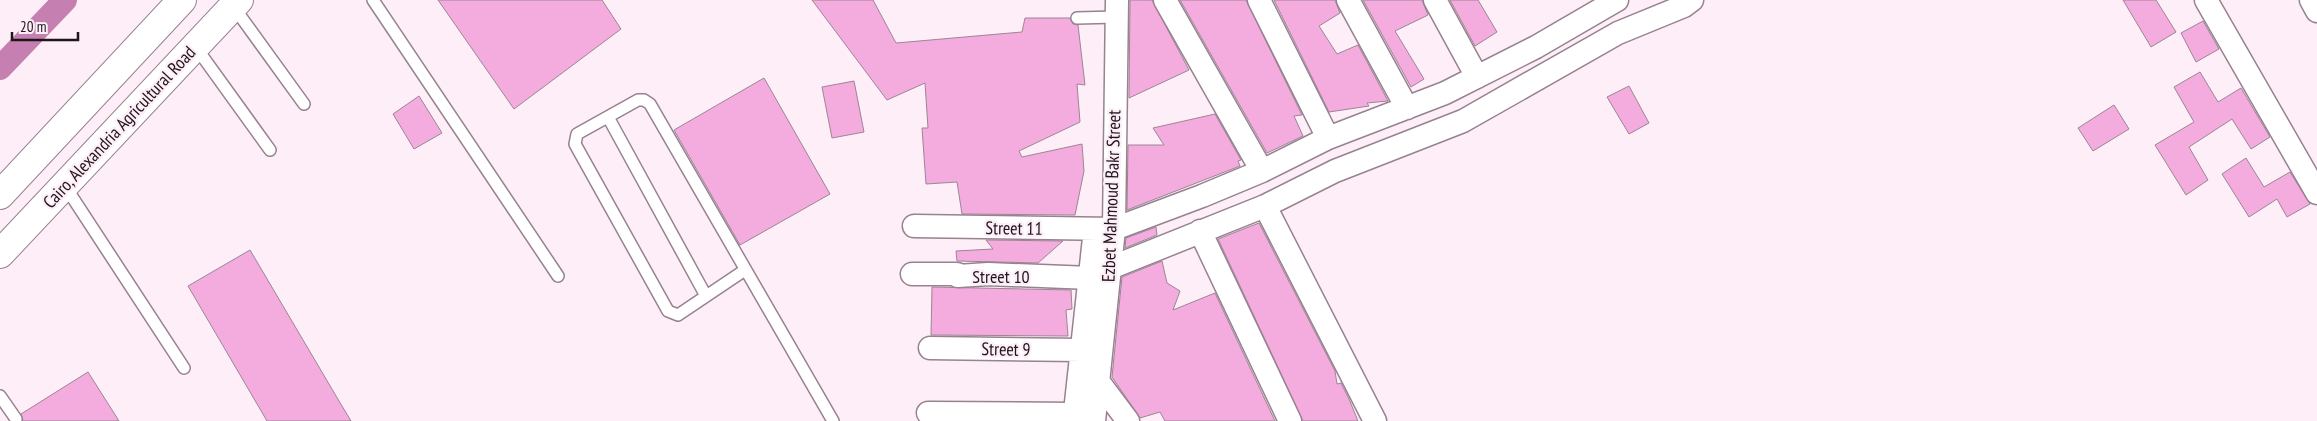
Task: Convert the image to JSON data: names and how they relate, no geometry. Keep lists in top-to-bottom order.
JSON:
{
  "streets": {
    "highway": ["Cairo, Alexandria Agricultural Road"],
    "street": [
      "Ezbet Mahmoud Bakr Street",
      "Street 11",
      "Street 10",
      "Street 9"
    ]
  },
  "crossings": [
    ["Ezbet Mahmoud Bakr Street", "Street 11"],
    ["Ezbet Mahmoud Bakr Street", "Street 10"],
    ["Ezbet Mahmoud Bakr Street", "Street 9"]
  ],
  "scale_bar": "20 m"
}
